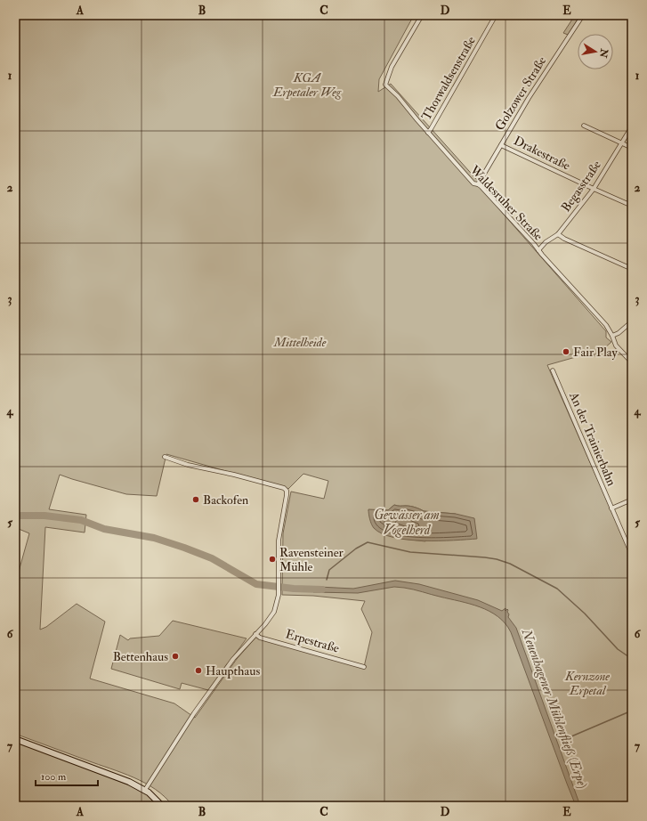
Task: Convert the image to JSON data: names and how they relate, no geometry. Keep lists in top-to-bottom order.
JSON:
{
  "streets": {
    "street": [
      "Thorwaldsenstraße",
      "Golzower Straße",
      "Drakestraße",
      "Begasstraße",
      "Waldesruher Straße",
      "An der Trainierbahn",
      "Erpestraße"
    ]
  },
  "crossings": [
    ["Thorwaldsenstraße", "Waldesruher Straße"],
    ["Golzower Straße", "Drakestraße"],
    ["Golzower Straße", "Waldesruher Straße"],
    ["Drakestraße", "Begasstraße"],
    ["Begasstraße", "Waldesruher Straße"]
  ],
  "water": ["Gewässer am Vogelherd", "Neuenhagener Mühlenfließ (Erpe)"],
  "parks": ["KGA Erpetaler Weg", "Mittelheide", "Kernzone Erpetal"],
  "places": [
    "Fair Play",
    "Backofen",
    "Ravensteiner Mühle",
    "Bettenhaus",
    "Haupthaus"
  ],
  "scale_bar": "100 m",
  "north": "right",
  "grid": {
    "columns": [
      "A",
      "B",
      "C",
      "D",
      "E"
    ],
    "rows": [
      "1",
      "2",
      "3",
      "4",
      "5",
      "6",
      "7"
    ]
  }
}
